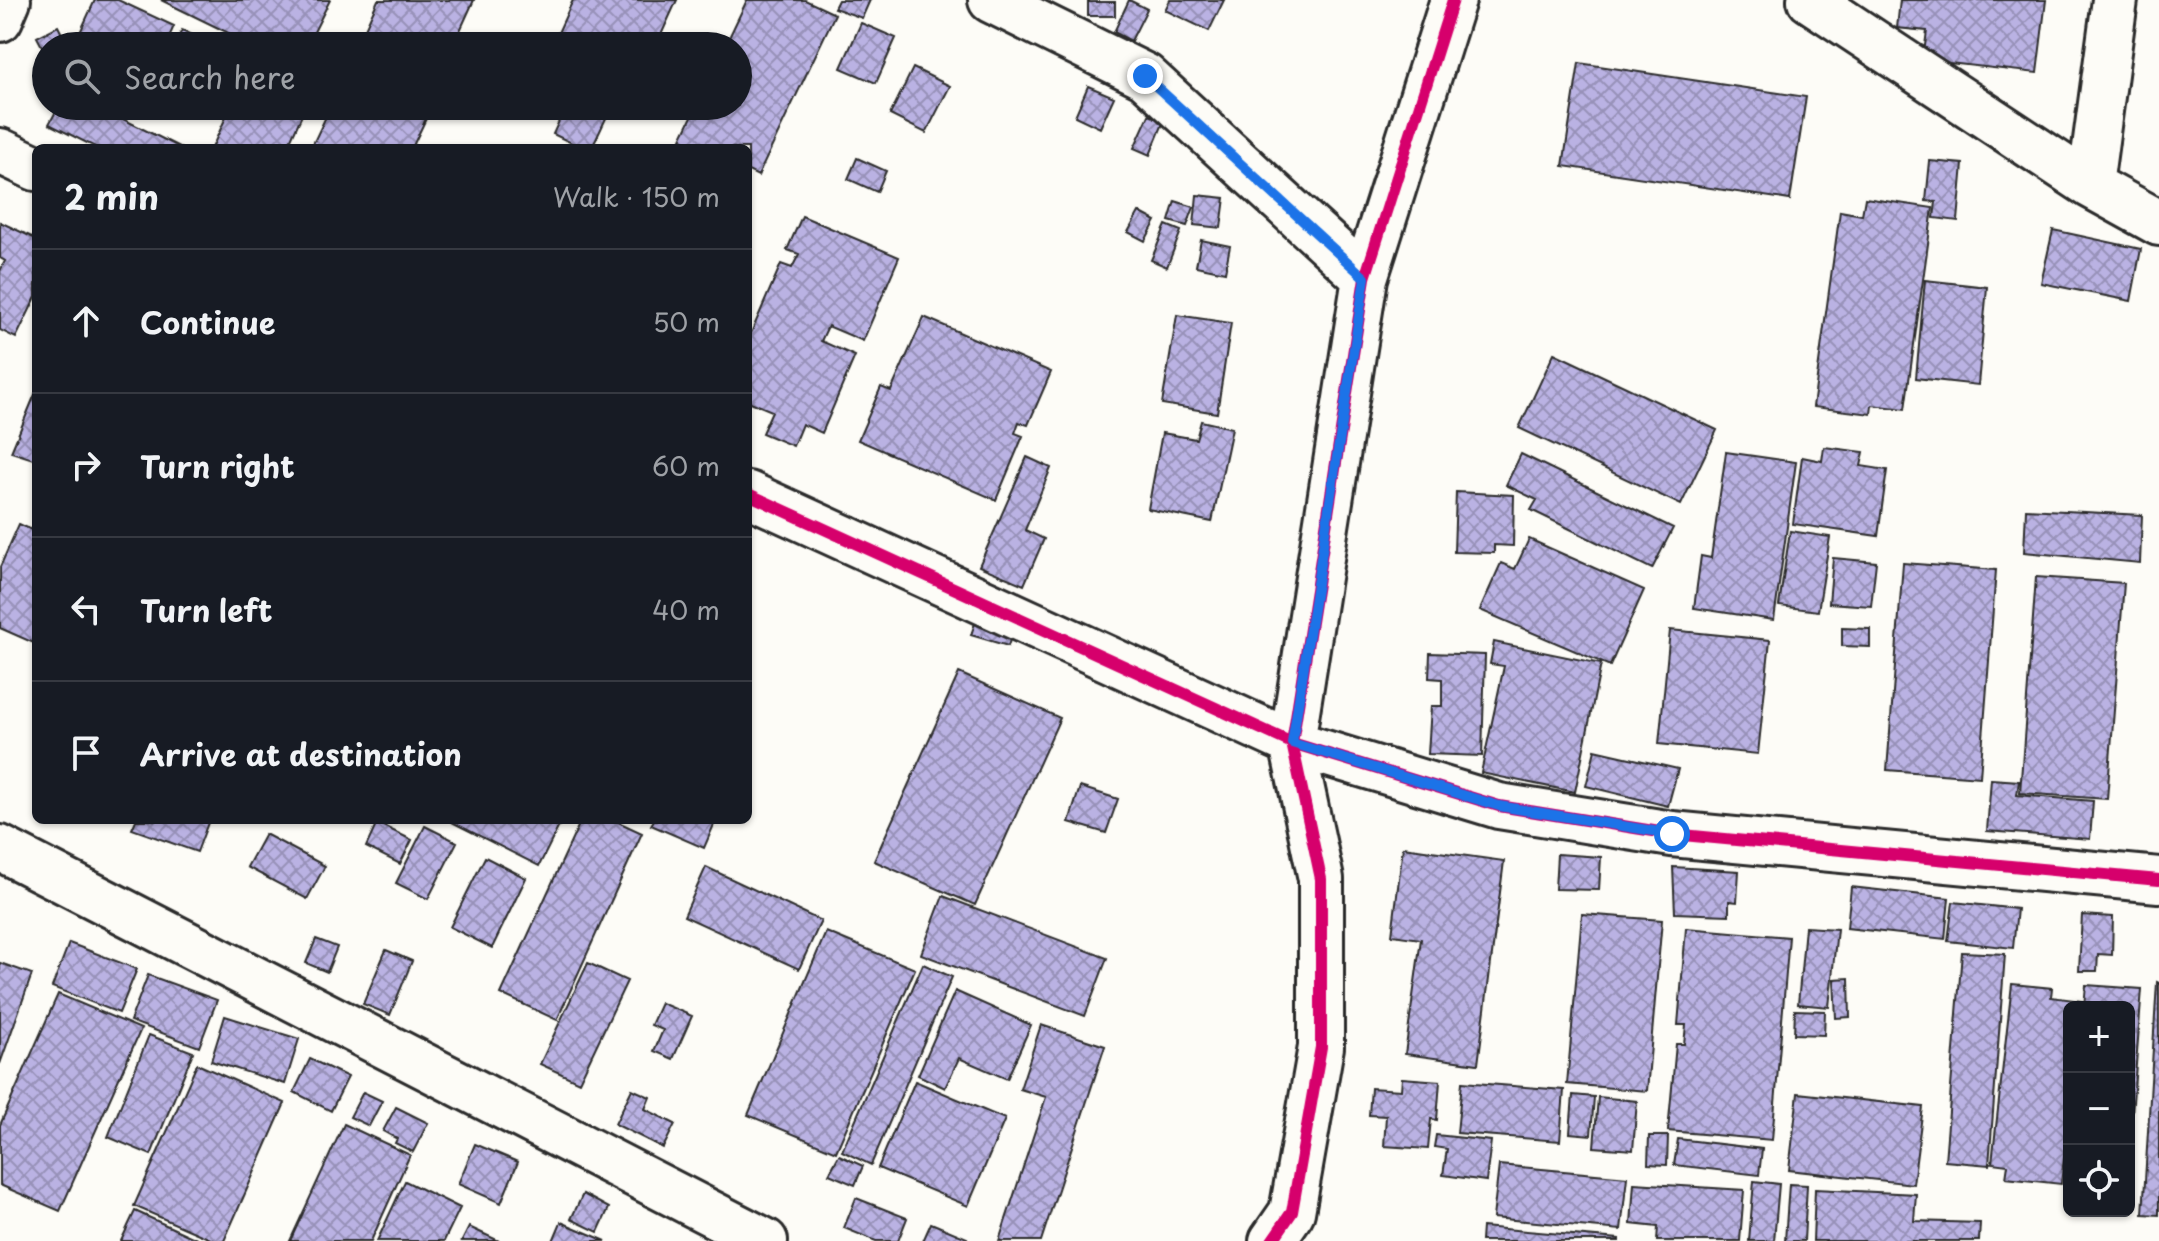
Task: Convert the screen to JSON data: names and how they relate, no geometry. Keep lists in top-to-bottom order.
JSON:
{
  "page": {
    "search": "Search here",
    "heading": ["2 min", "Walk · 150 m"],
    "list": [
      ["Continue", "50 m"],
      ["Turn right", "60 m"],
      ["Turn left", "40 m"],
      "Arrive at destination"
    ],
    "map_buttons": ["+", "−"]
  }
}
